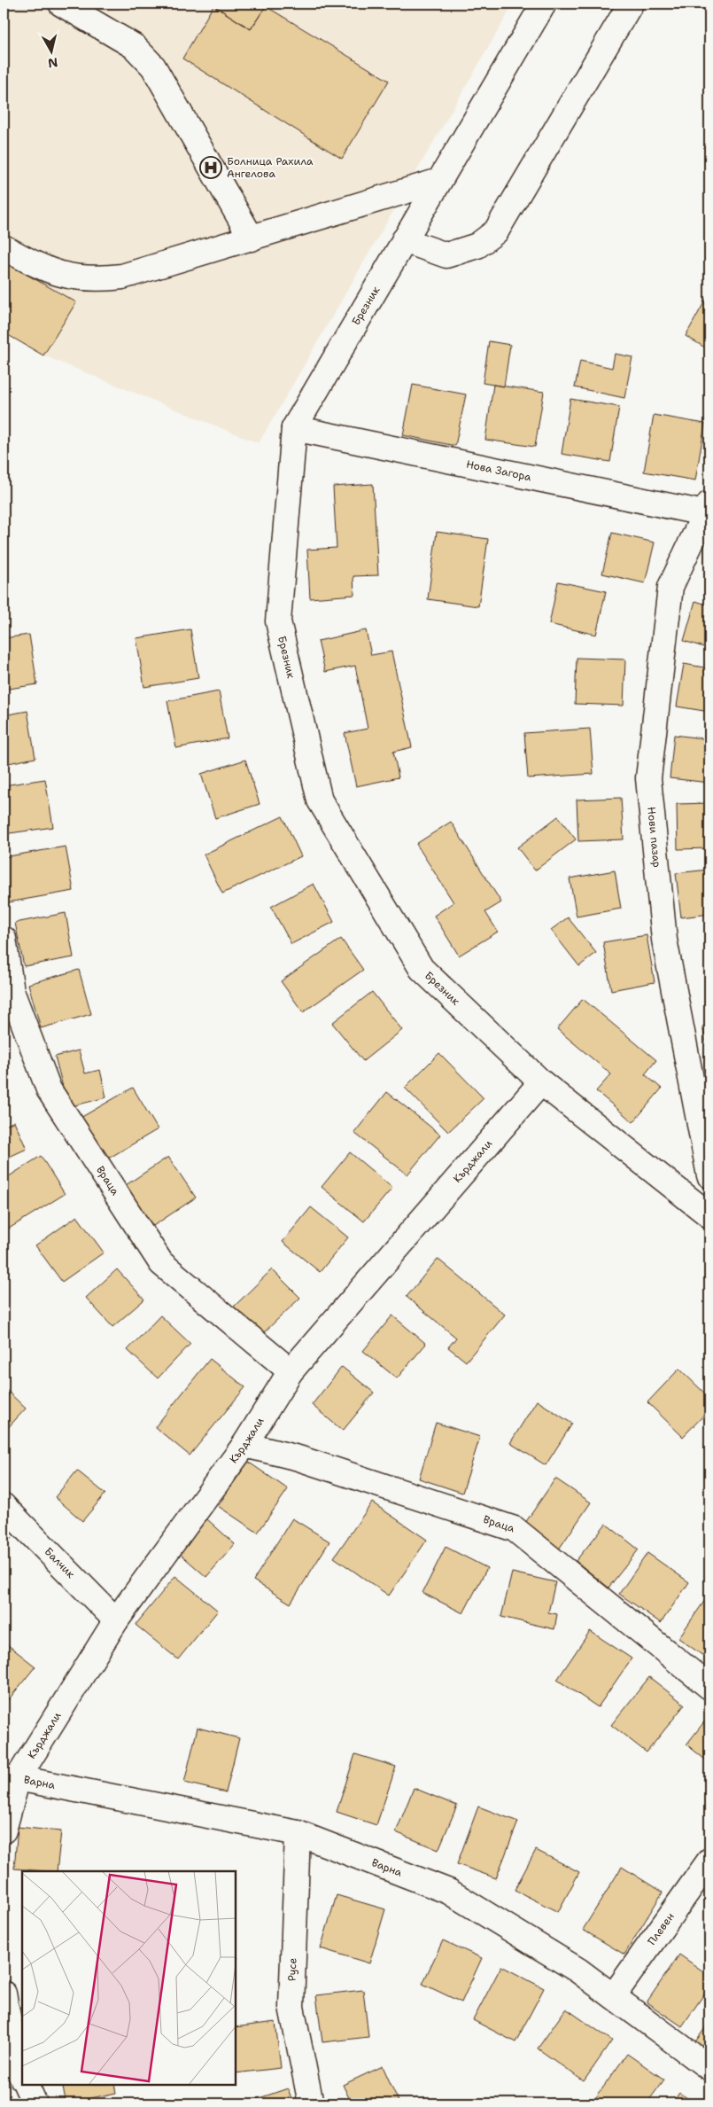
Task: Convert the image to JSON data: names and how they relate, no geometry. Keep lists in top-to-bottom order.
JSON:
{
  "streets": {
    "street": [
      "Брезник",
      "Нова Загора",
      "Нови пазар",
      "Кърджали",
      "Враца",
      "Балчик",
      "Варна",
      "Плевен",
      "Русе"
    ]
  },
  "crossings": [
    ["Брезник", "Нова Загора"],
    ["Брезник", "Кърджали"],
    ["Нова Загора", "Нови пазар"],
    ["Кърджали", "Враца"],
    ["Кърджали", "Балчик"],
    ["Кърджали", "Варна"],
    ["Варна", "Плевен"],
    ["Варна", "Русе"]
  ],
  "places": {
    "hospital": ["Болница Рахила Ангелова"]
  },
  "north": "bottom"
}
